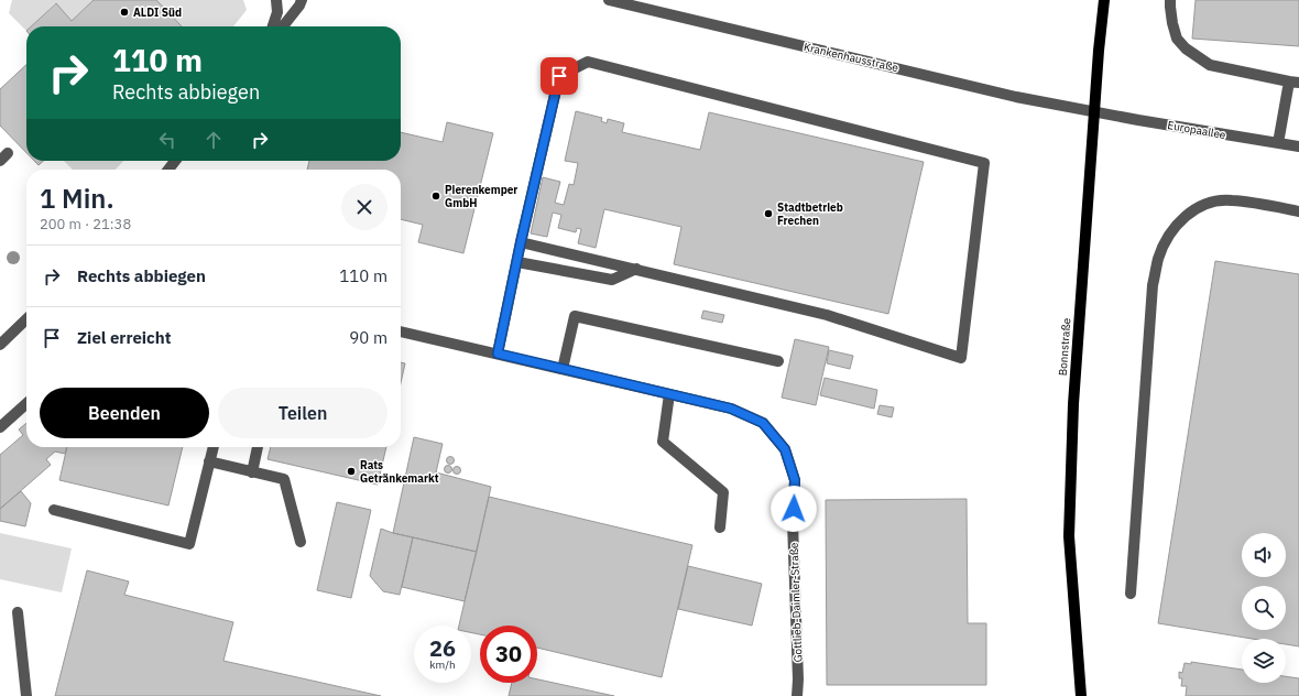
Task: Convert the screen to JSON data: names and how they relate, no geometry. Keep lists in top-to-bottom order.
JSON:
{
  "streets": {
    "main road": ["Bonnstraße"],
    "street": ["Krankenhausstraße", "Europaallee", "Gottlieb-Daimler-Straße"]
  },
  "crossings": [
    ["Krankenhausstraße", "Europaallee"],
    ["Krankenhausstraße", "Bonnstraße"],
    ["Europaallee", "Bonnstraße"]
  ],
  "places": [
    "ALDI Süd",
    "Pierenkemper GmbH",
    "Stadtbetrieb Frechen",
    "Rats Getränkemarkt"
  ],
  "page": {
    "turn": ["110 m", "Rechts abbiegen"],
    "heading": ["1 Min.", "200 m · 21:38"],
    "list": [
      {
        "name": "Rechts abbiegen",
        "value": "110 m"
      },
      {
        "name": "Ziel erreicht",
        "value": "90 m"
      }
    ],
    "buttons": ["Beenden", "Teilen"],
    "speed": "26 km/h",
    "limit": "30"
  }
}
